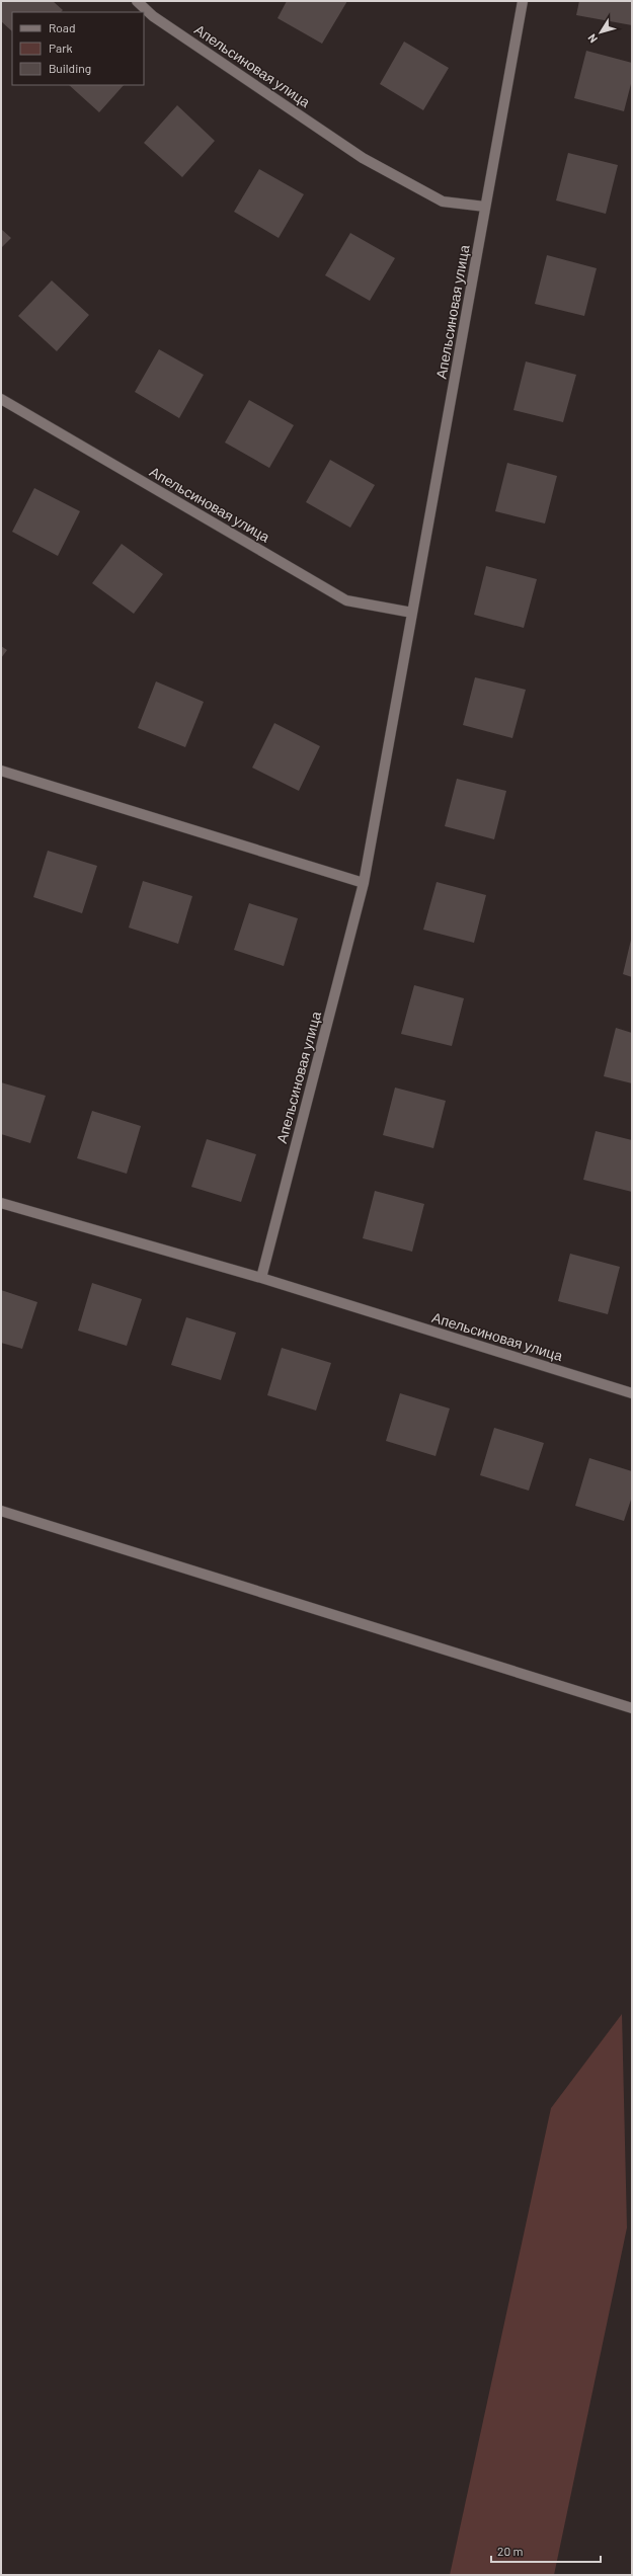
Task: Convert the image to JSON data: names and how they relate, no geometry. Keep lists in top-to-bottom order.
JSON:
{
  "streets": {
    "street": ["Апельсиновая улица"]
  },
  "legend": ["Road", "Park", "Building"],
  "scale_bar": "20 m",
  "north": "bottom left"
}
